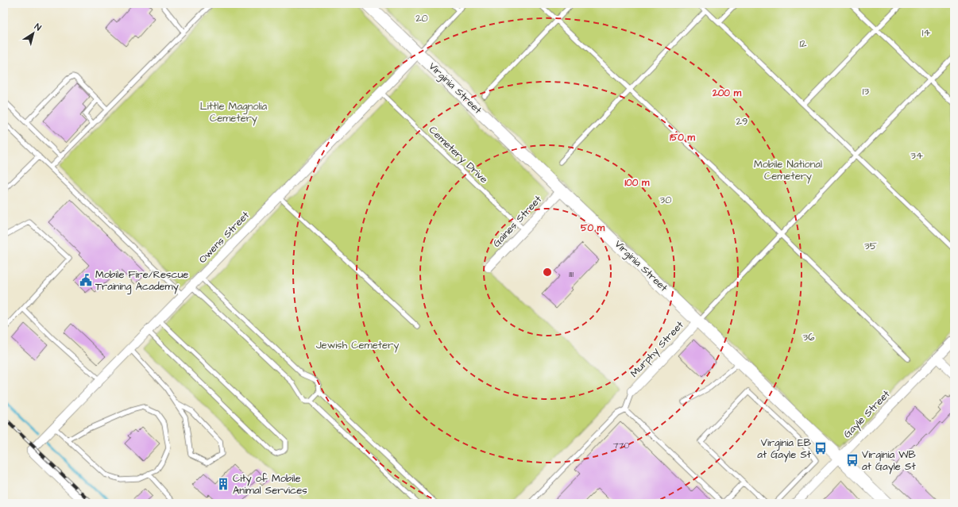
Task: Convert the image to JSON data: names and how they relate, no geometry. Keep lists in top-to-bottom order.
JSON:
{
  "streets": {
    "street": [
      "Virginia Street",
      "Gaines Street",
      "Owens Street",
      "Murphy Street",
      "Gayle Street"
    ],
    "lane": ["Cemetery Drive"]
  },
  "crossings": [
    ["Virginia Street", "Gaines Street"],
    ["Virginia Street", "Owens Street"],
    ["Virginia Street", "Murphy Street"],
    ["Virginia Street", "Gayle Street"],
    ["Cemetery Drive", "Gaines Street"],
    ["Cemetery Drive", "Owens Street"]
  ],
  "parks": [
    "20",
    "14",
    "12",
    "13",
    "Little Magnolia Cemetery",
    "29",
    "34",
    "Mobile National Cemetery",
    "30",
    "35",
    "36",
    "Jewish Cemetery"
  ],
  "places": {
    "public building": ["Mobile Fire/Rescue Training Academy"],
    "bus stop": ["Virginia EB at Gayle St", "Virginia WB at Gayle St"],
    "building": ["City of Mobile Animal Services"]
  },
  "house_numbers": ["1111", "770"],
  "north": "top right",
  "rings": [
    "200 m",
    "150 m",
    "100 m",
    "50 m"
  ]
}
